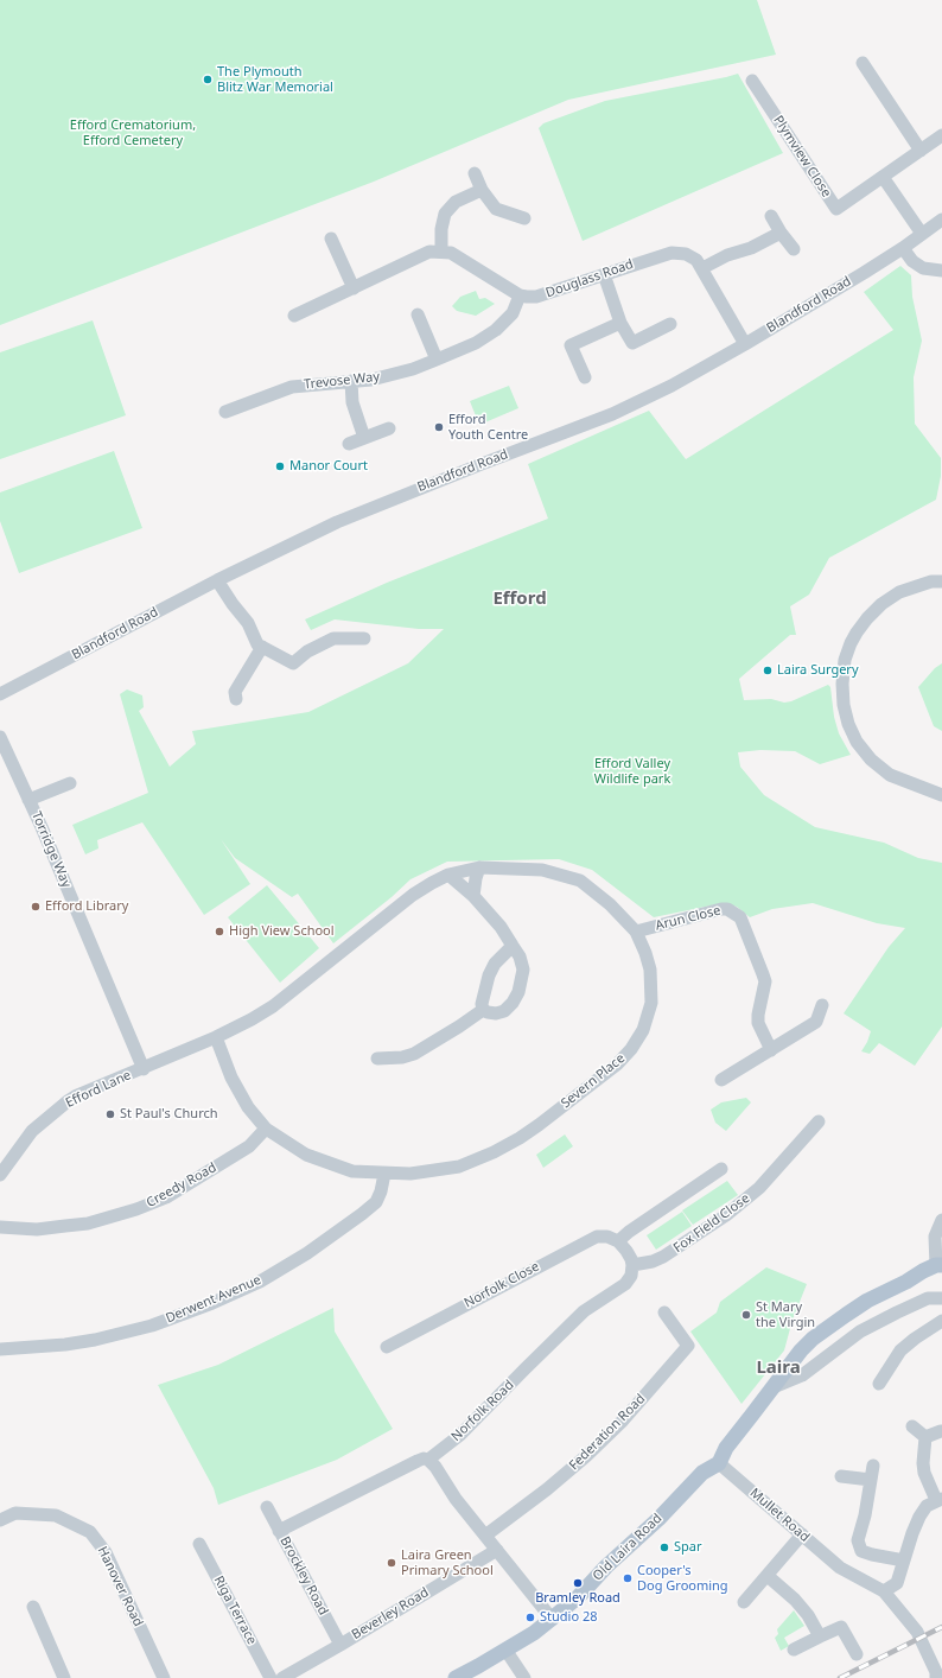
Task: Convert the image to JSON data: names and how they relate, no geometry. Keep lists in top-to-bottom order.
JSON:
{
  "streets": {
    "main road": ["Old Laira Road"],
    "street": [
      "Plymview Close",
      "Douglass Road",
      "Blandford Road",
      "Trevose Way",
      "Torridge Way",
      "Arun Close",
      "Severn Place",
      "Efford Lane",
      "Creedy Road",
      "Fox Field Close",
      "Norfolk Close",
      "Derwent Avenue",
      "Norfolk Road",
      "Federation Road",
      "Mullet Road",
      "Brockley Road",
      "Hanover Road",
      "Riga Terrace",
      "Beverley Road"
    ]
  },
  "crossings": [
    ["Douglass Road", "Blandford Road"],
    ["Douglass Road", "Trevose Way"],
    ["Torridge Way", "Severn Place"],
    ["Torridge Way", "Efford Lane"],
    ["Arun Close", "Severn Place"],
    ["Severn Place", "Efford Lane"],
    ["Severn Place", "Creedy Road"],
    ["Severn Place", "Derwent Avenue"],
    ["Fox Field Close", "Norfolk Road"],
    ["Norfolk Road", "Brockley Road"],
    ["Mullet Road", "Old Laira Road"],
    ["Brockley Road", "Beverley Road"]
  ],
  "districts": ["Efford", "Laira"],
  "parks": ["Efford Crematorium, Efford Cemetery", "Efford Valley Wildlife park"],
  "places": [
    "The Plymouth Blitz War Memorial",
    "Efford Youth Centre",
    "Manor Court",
    "Laira Surgery",
    "Efford Library",
    "High View School",
    "St Paul's Church",
    "St Mary the Virgin",
    "Spar",
    "Laira Green Primary School",
    "Cooper's Dog Grooming",
    "Bramley Road",
    "Studio 28"
  ]
}
